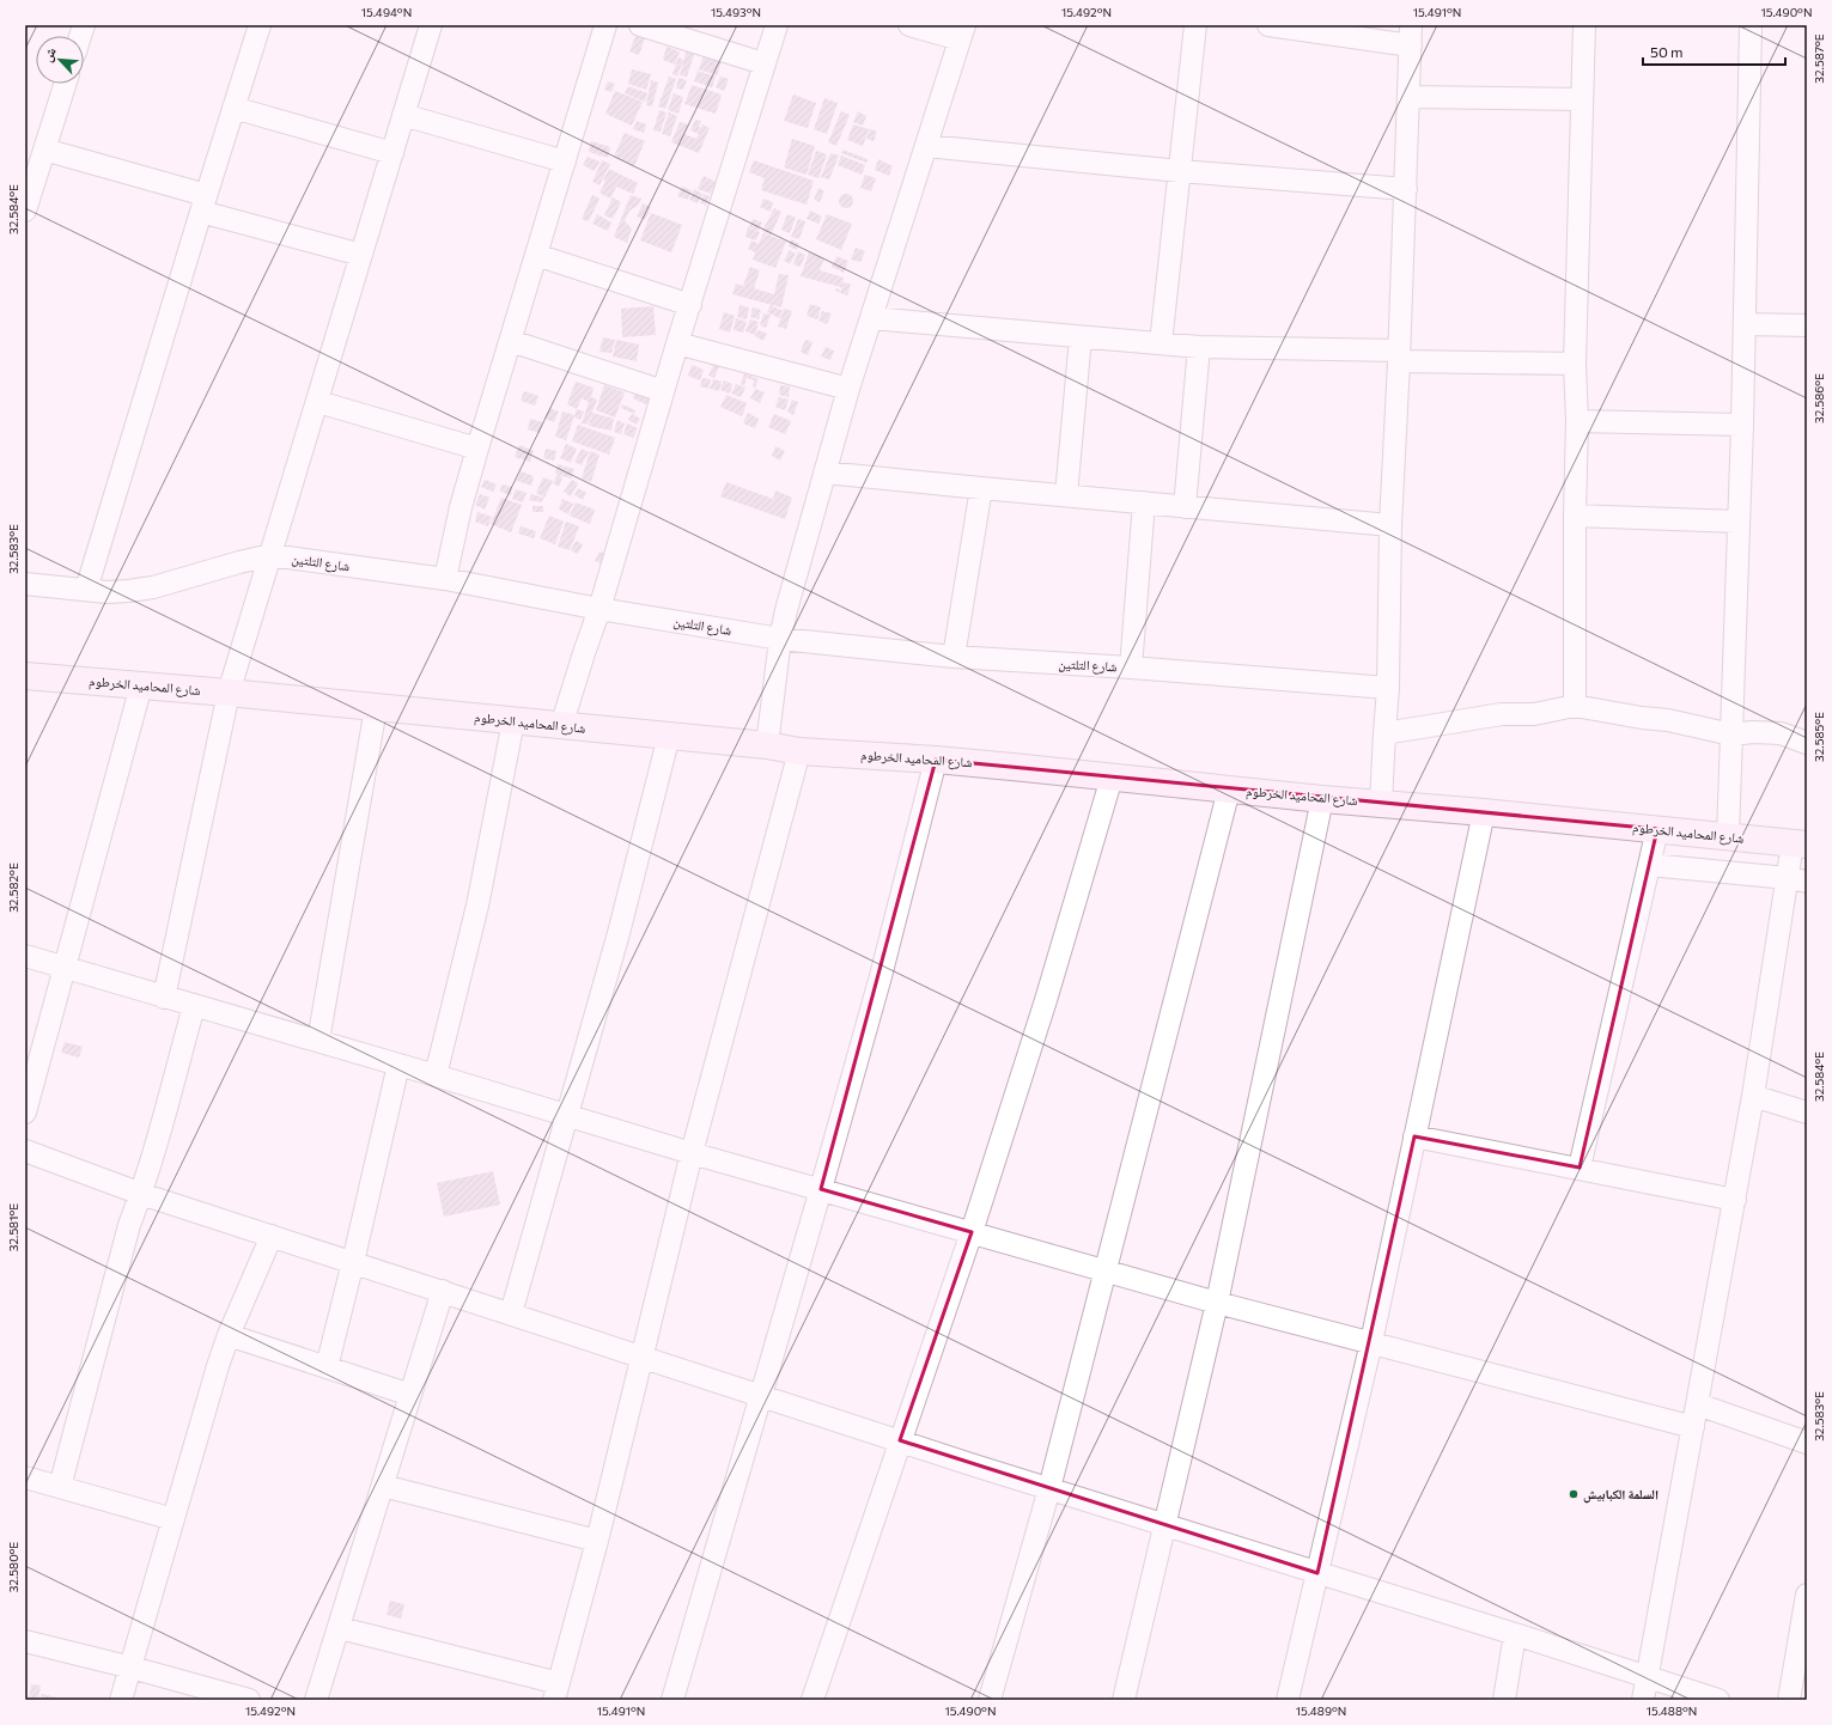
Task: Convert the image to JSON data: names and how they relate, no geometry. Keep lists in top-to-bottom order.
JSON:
{
  "streets": {
    "street": ["شارع التلتين", "شارع المحاميد الخرطوم"]
  },
  "places": ["السلمة الكبابيش"],
  "scale_bar": "50 m",
  "north": "top left",
  "coordinates": [
    "15.494°N",
    "15.493°N",
    "15.492°N",
    "15.491°N",
    "15.490°N",
    "32.587°E",
    "32.584°E",
    "32.586°E",
    "32.583°E",
    "32.585°E",
    "32.582°E",
    "32.581°E",
    "32.580°E",
    "15.489°N",
    "15.488°N"
  ]
}
